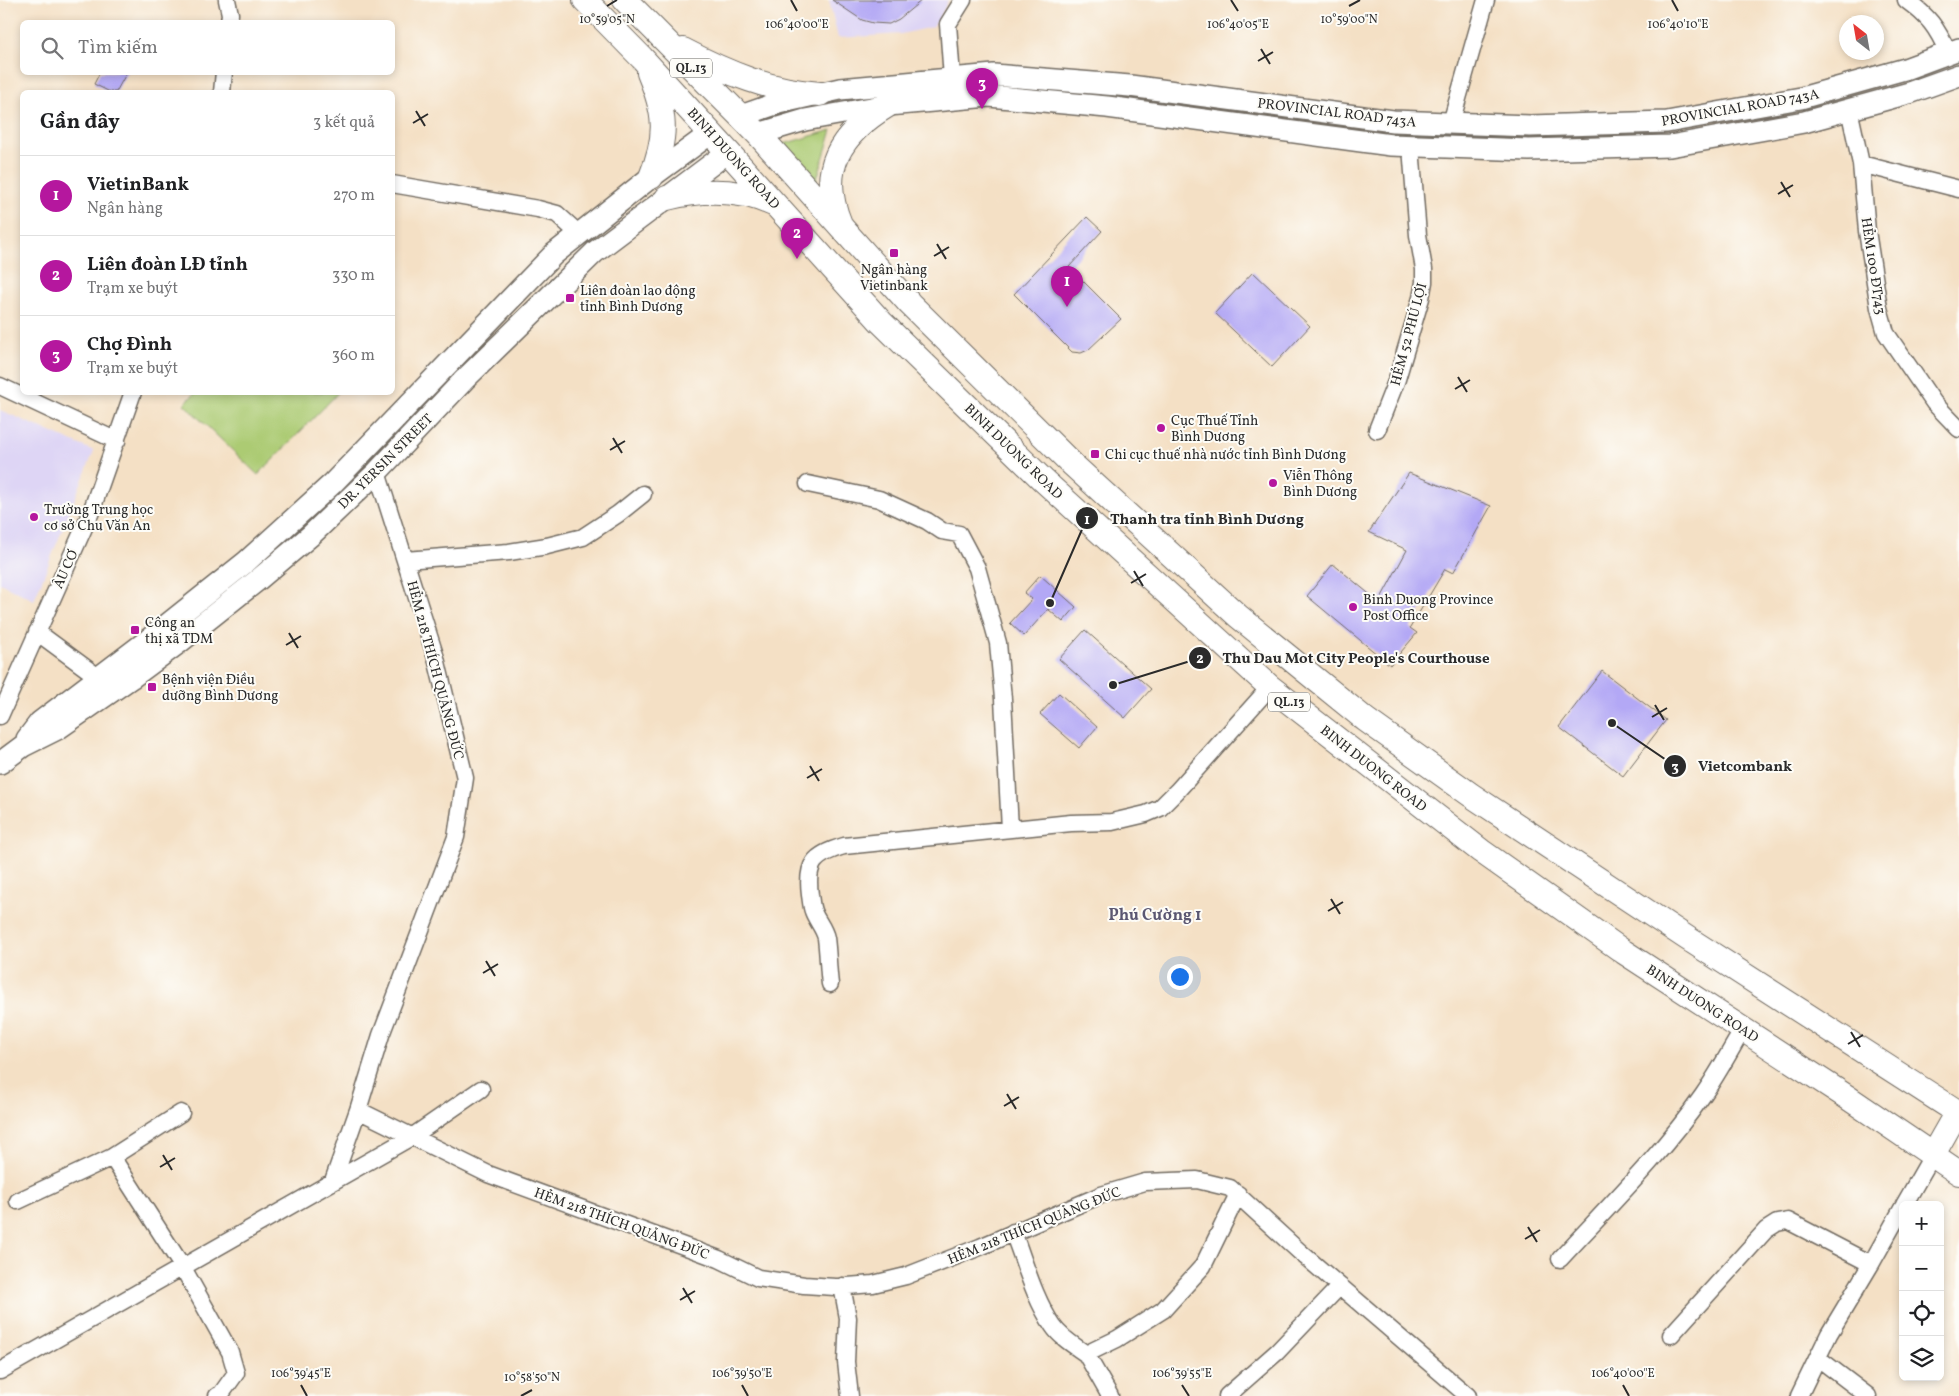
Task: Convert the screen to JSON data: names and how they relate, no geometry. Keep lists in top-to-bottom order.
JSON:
{
  "streets": {
    "highway": ["QL.13", "BINH DUONG ROAD"],
    "main road": ["PROVINCIAL ROAD 743A", "DR. YERSIN STREET"],
    "street": [
      "HẺM 100 ĐT743",
      "HẺM 52 PHÚ LỢI",
      "ÂU CƠ",
      "HẺM 218 THÍCH QUẢNG ĐỨC"
    ]
  },
  "crossings": [
    ["QL.13", "PROVINCIAL ROAD 743A"],
    ["PROVINCIAL ROAD 743A", "HẺM 100 ĐT743"],
    ["PROVINCIAL ROAD 743A", "HẺM 52 PHÚ LỢI"],
    ["BINH DUONG ROAD", "DR. YERSIN STREET"],
    ["DR. YERSIN STREET", "HẺM 218 THÍCH QUẢNG ĐỨC"]
  ],
  "districts": ["Phú Cường 1"],
  "places": {
    "transit": [
      "Ngân hàng Vietinbank",
      "Liên đoàn lao động tỉnh Bình Dương",
      "Chi cục thuế nhà nước tỉnh Bình Dương",
      "Công an thị xã TDM",
      "Bệnh viện Điều dưỡng Bình Dương"
    ],
    "other": [
      "Cục Thuế Tỉnh Bình Dương",
      "Viễn Thông Bình Dương",
      "Trường Trung học cơ sở Chu Văn An",
      "Thanh tra tỉnh Bình Dương",
      "Binh Duong Province Post Office",
      "Thu Dau Mot City People's Courthouse",
      "Vietcombank"
    ]
  },
  "north": "top left",
  "page": {
    "search": "Tìm kiếm",
    "pins": ["3", "2", "1"],
    "heading": ["Gần đây", "3 kết quả"],
    "list": [
      {
        "mark": "1",
        "name": "VietinBank",
        "note": "Ngân hàng",
        "value": "270 m"
      },
      {
        "mark": "2",
        "name": "Liên đoàn LĐ tỉnh",
        "note": "Trạm xe buýt",
        "value": "330 m"
      },
      {
        "mark": "3",
        "name": "Chợ Đình",
        "note": "Trạm xe buýt",
        "value": "360 m"
      }
    ],
    "map_buttons": ["+", "−"]
  },
  "coordinates": [
    "10°59'05\"N",
    "10°59'00\"N",
    "106°40'00\"E",
    "106°40'05\"E",
    "106°40'10\"E",
    "106°39'45\"E",
    "106°39'50\"E",
    "106°39'55\"E",
    "10°58'50\"N"
  ]
}
